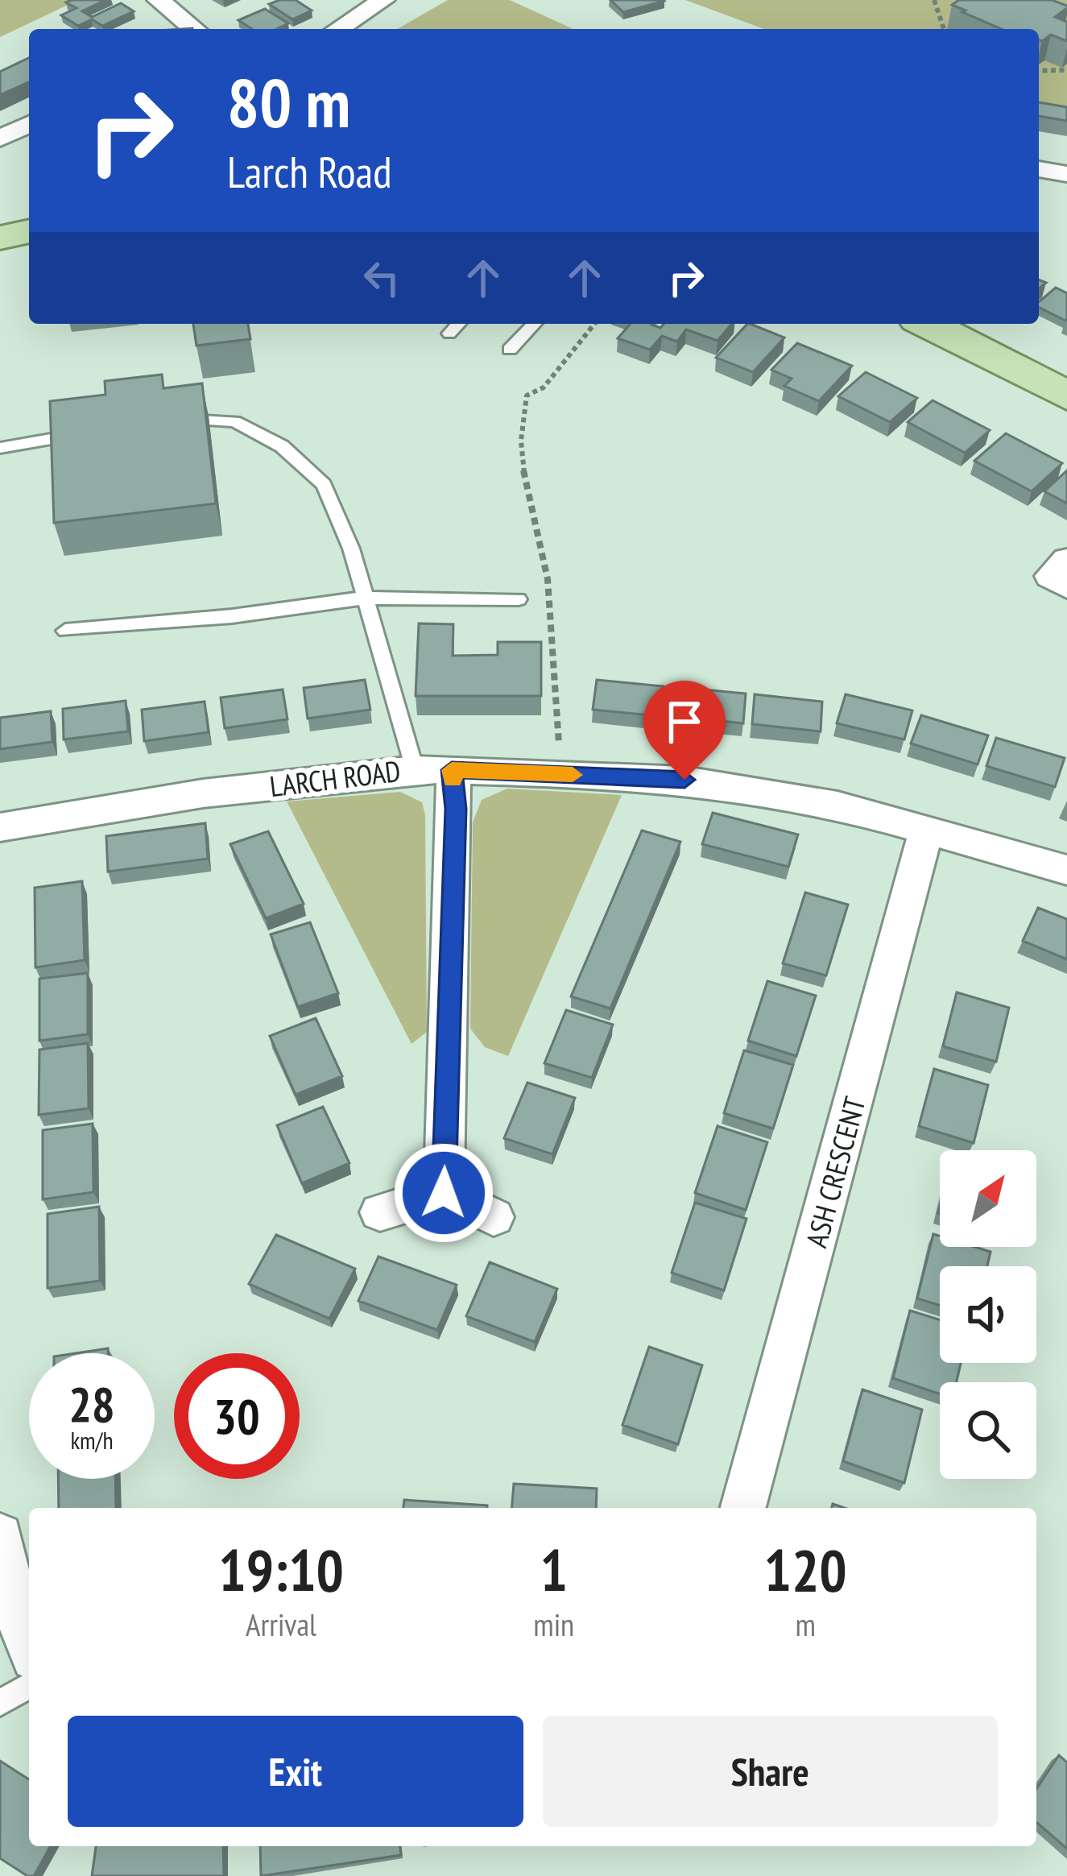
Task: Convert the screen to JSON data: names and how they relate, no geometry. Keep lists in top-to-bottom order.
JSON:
{
  "streets": {
    "street": ["LARCH ROAD", "ASH CRESCENT"]
  },
  "crossings": [
    ["LARCH ROAD", "ASH CRESCENT"]
  ],
  "north": "top right",
  "page": {
    "turn": ["80 m", "Larch Road"],
    "speed": "28 km/h",
    "limit": "30",
    "eta": [
      "19:10",
      "Arrival",
      "1",
      "min",
      "120",
      "m"
    ],
    "buttons": ["Exit", "Share"]
  }
}
